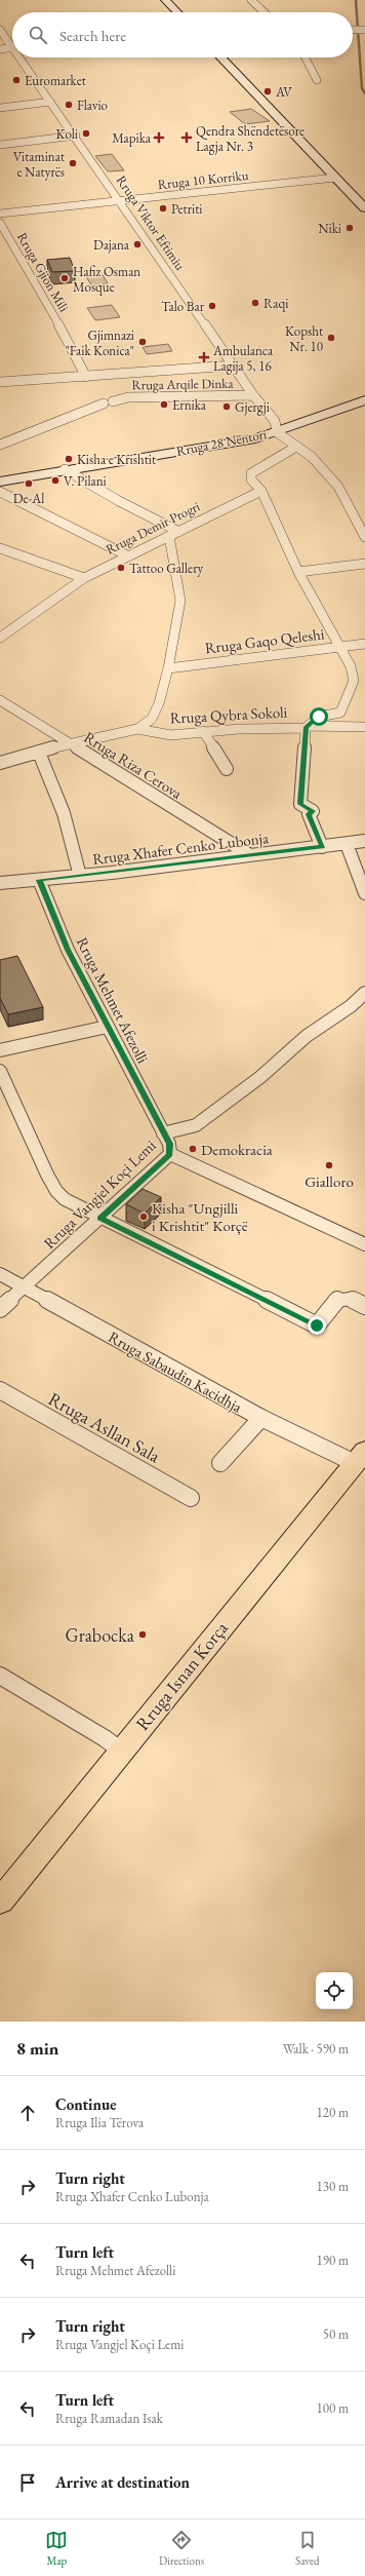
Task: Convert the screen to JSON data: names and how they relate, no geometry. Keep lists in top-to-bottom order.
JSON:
{
  "streets": {
    "main road": ["Rruga 28 Nëntori", "Rruga Isnan Korça"],
    "street": [
      "Rruga 10 Korriku",
      "Rruga Viktor Eftimiu",
      "Rruga Gjion Mili",
      "Rruga Arqile Dinka",
      "Rruga Demir Progri",
      "Rruga Gaqo Qeleshi",
      "Rruga Qybra Sokoli",
      "Rruga Riza Cerova",
      "Rruga Xhafer Cenko Lubonja",
      "Rruga Mehmet Afezolli",
      "Rruga Vangjel Koçi Lemi",
      "Rruga Sabaudin Kacidhja",
      "Rruga Asllan Sala"
    ]
  },
  "crossings": [
    ["Rruga 10 Korriku", "Rruga Viktor Eftimiu"],
    ["Rruga Viktor Eftimiu", "Rruga Arqile Dinka"],
    ["Rruga Viktor Eftimiu", "Rruga 28 Nëntori"],
    ["Rruga Demir Progri", "Rruga Qybra Sokoli"],
    ["Rruga Gaqo Qeleshi", "Rruga Qybra Sokoli"],
    ["Rruga Riza Cerova", "Rruga Xhafer Cenko Lubonja"],
    ["Rruga Xhafer Cenko Lubonja", "Rruga Mehmet Afezolli"],
    ["Rruga Mehmet Afezolli", "Rruga Vangjel Koçi Lemi"],
    ["Rruga Vangjel Koçi Lemi", "Rruga Sabaudin Kacidhja"],
    ["Rruga Sabaudin Kacidhja", "Rruga Isnan Korça"]
  ],
  "places": {
    "other": [
      "Euromarket",
      "AV",
      "Flavio",
      "Koli",
      "Vitaminat e Natyrës",
      "Petriti",
      "Niki",
      "Dajana",
      "Hafiz Osman Mosque",
      "Raqi",
      "Talo Bar",
      "Kopsht Nr. 10",
      "Gjimnazi \"Faik Konica\"",
      "Ernika",
      "Gjergji",
      "Kisha e Krishtit",
      "V. Pilani",
      "De-Al",
      "Tattoo Gallery",
      "Demokracia",
      "Gialloro",
      "Kisha \"Ungjilli i Krishtit\" Korçë",
      "Grabocka"
    ],
    "health": ["Mapika", "Qendra Shëndetësore Lagja Nr. 3", "Ambulanca Lagija 5, 16"]
  },
  "page": {
    "search": "Search here",
    "heading": ["8 min", "Walk · 590 m"],
    "list": [
      ["Continue", "Rruga Ilia Tërova", "120 m"],
      ["Turn right", "Rruga Xhafer Cenko Lubonja", "130 m"],
      ["Turn left", "Rruga Mehmet Afezolli", "190 m"],
      ["Turn right", "Rruga Vangjel Koçi Lemi", "50 m"],
      ["Turn left", "Rruga Ramadan Isak", "100 m"],
      "Arrive at destination"
    ],
    "nav": ["Map", "Directions", "Saved"]
  }
}
